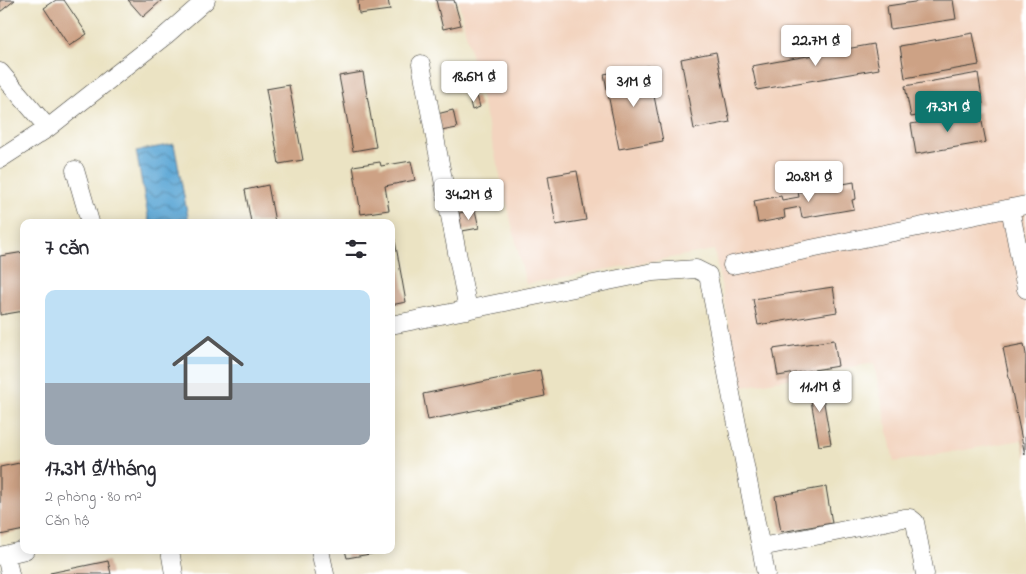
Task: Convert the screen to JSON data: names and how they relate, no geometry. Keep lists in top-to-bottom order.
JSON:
{
  "page": {
    "price": [
      "22.7M ₫",
      "18.6M ₫",
      "31M ₫",
      "17.3M ₫",
      "20.8M ₫",
      "34.2M ₫",
      "11.1M ₫"
    ],
    "heading": "7 căn",
    "list": [
      {
        "name": "17.3M ₫/tháng",
        "note": "2 phòng · 80 m² · Căn hộ"
      }
    ]
  }
}
